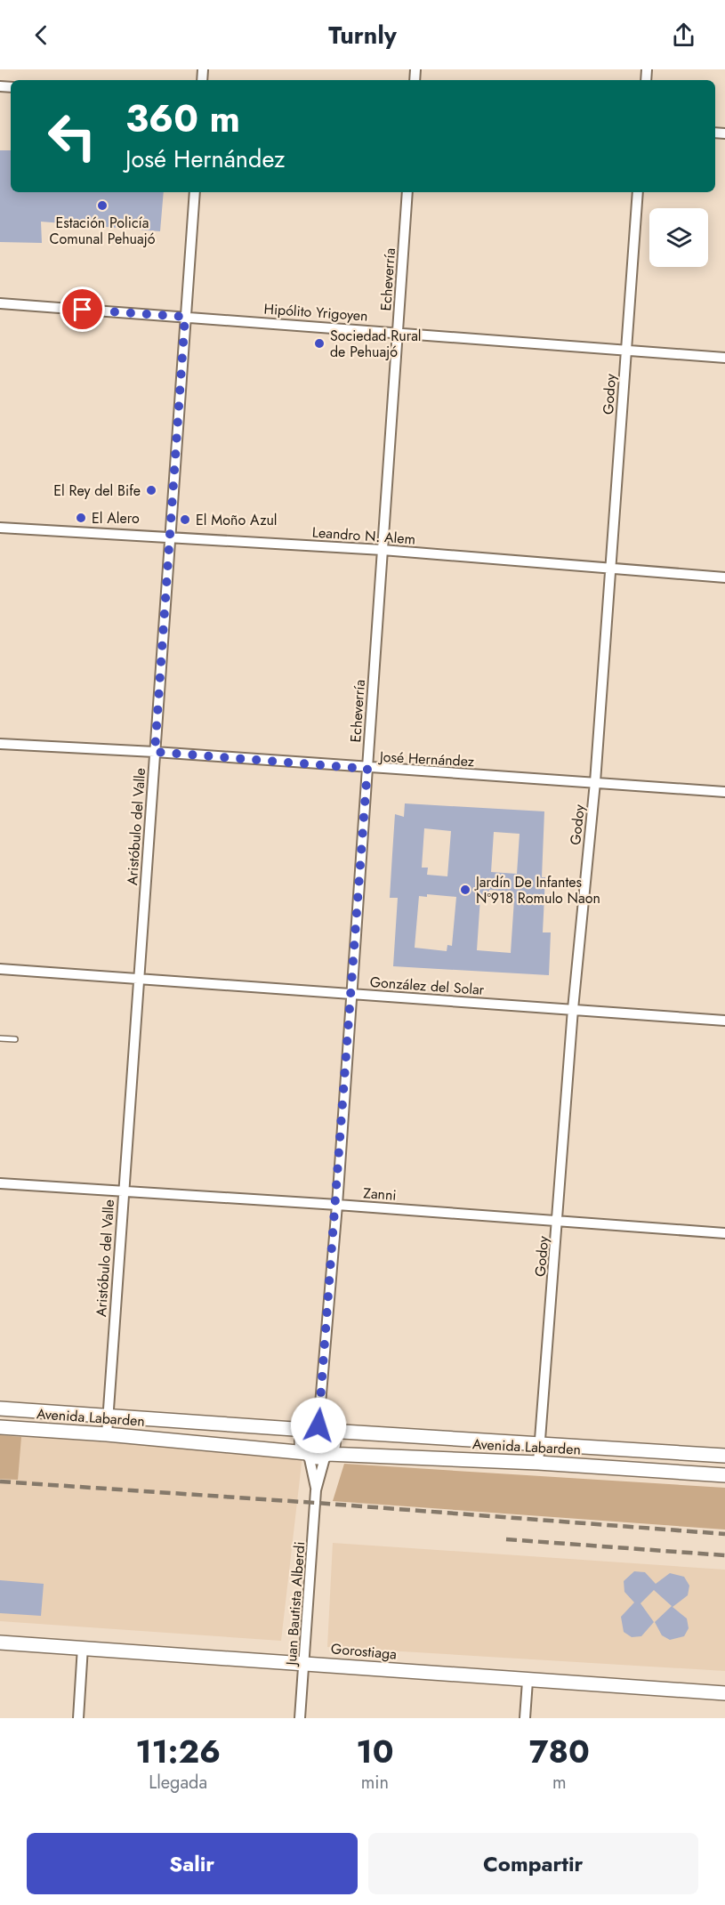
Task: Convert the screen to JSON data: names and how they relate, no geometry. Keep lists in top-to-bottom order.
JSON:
{
  "streets": {
    "main road": ["Avenida Labarden", "Gorostiaga"],
    "street": [
      "Echeverría",
      "Hipólito Yrigoyen",
      "Godoy",
      "Leandro N. Alem",
      "José Hernández",
      "Aristóbulo del Valle",
      "González del Solar",
      "Zanni",
      "Juan Bautista Alberdi"
    ]
  },
  "crossings": [
    ["Echeverría", "Hipólito Yrigoyen"],
    ["Echeverría", "Leandro N. Alem"],
    ["Echeverría", "José Hernández"],
    ["Echeverría", "González del Solar"],
    ["Echeverría", "Zanni"],
    ["Echeverría", "Avenida Labarden"],
    ["Echeverría", "Juan Bautista Alberdi"],
    ["Hipólito Yrigoyen", "Godoy"],
    ["Hipólito Yrigoyen", "Aristóbulo del Valle"],
    ["Godoy", "Leandro N. Alem"],
    ["Godoy", "José Hernández"],
    ["Godoy", "González del Solar"],
    ["Godoy", "Zanni"],
    ["Godoy", "Avenida Labarden"],
    ["Leandro N. Alem", "Aristóbulo del Valle"],
    ["José Hernández", "Aristóbulo del Valle"],
    ["Aristóbulo del Valle", "González del Solar"],
    ["Aristóbulo del Valle", "Zanni"],
    ["Aristóbulo del Valle", "Avenida Labarden"],
    ["Avenida Labarden", "Juan Bautista Alberdi"],
    ["Juan Bautista Alberdi", "Gorostiaga"]
  ],
  "places": [
    "Estación Policía Comunal Pehuajó",
    "Sociedad Rural de Pehuajó",
    "El Rey del Bife",
    "El Alero",
    "El Moño Azul",
    "Jardín De Infantes Nº918 Romulo Naon"
  ],
  "page": {
    "header": "Turnly",
    "turn": ["360 m", "José Hernández"],
    "eta": [
      "11:26",
      "Llegada",
      "10",
      "min",
      "780",
      "m"
    ],
    "buttons": ["Salir", "Compartir"]
  }
}
